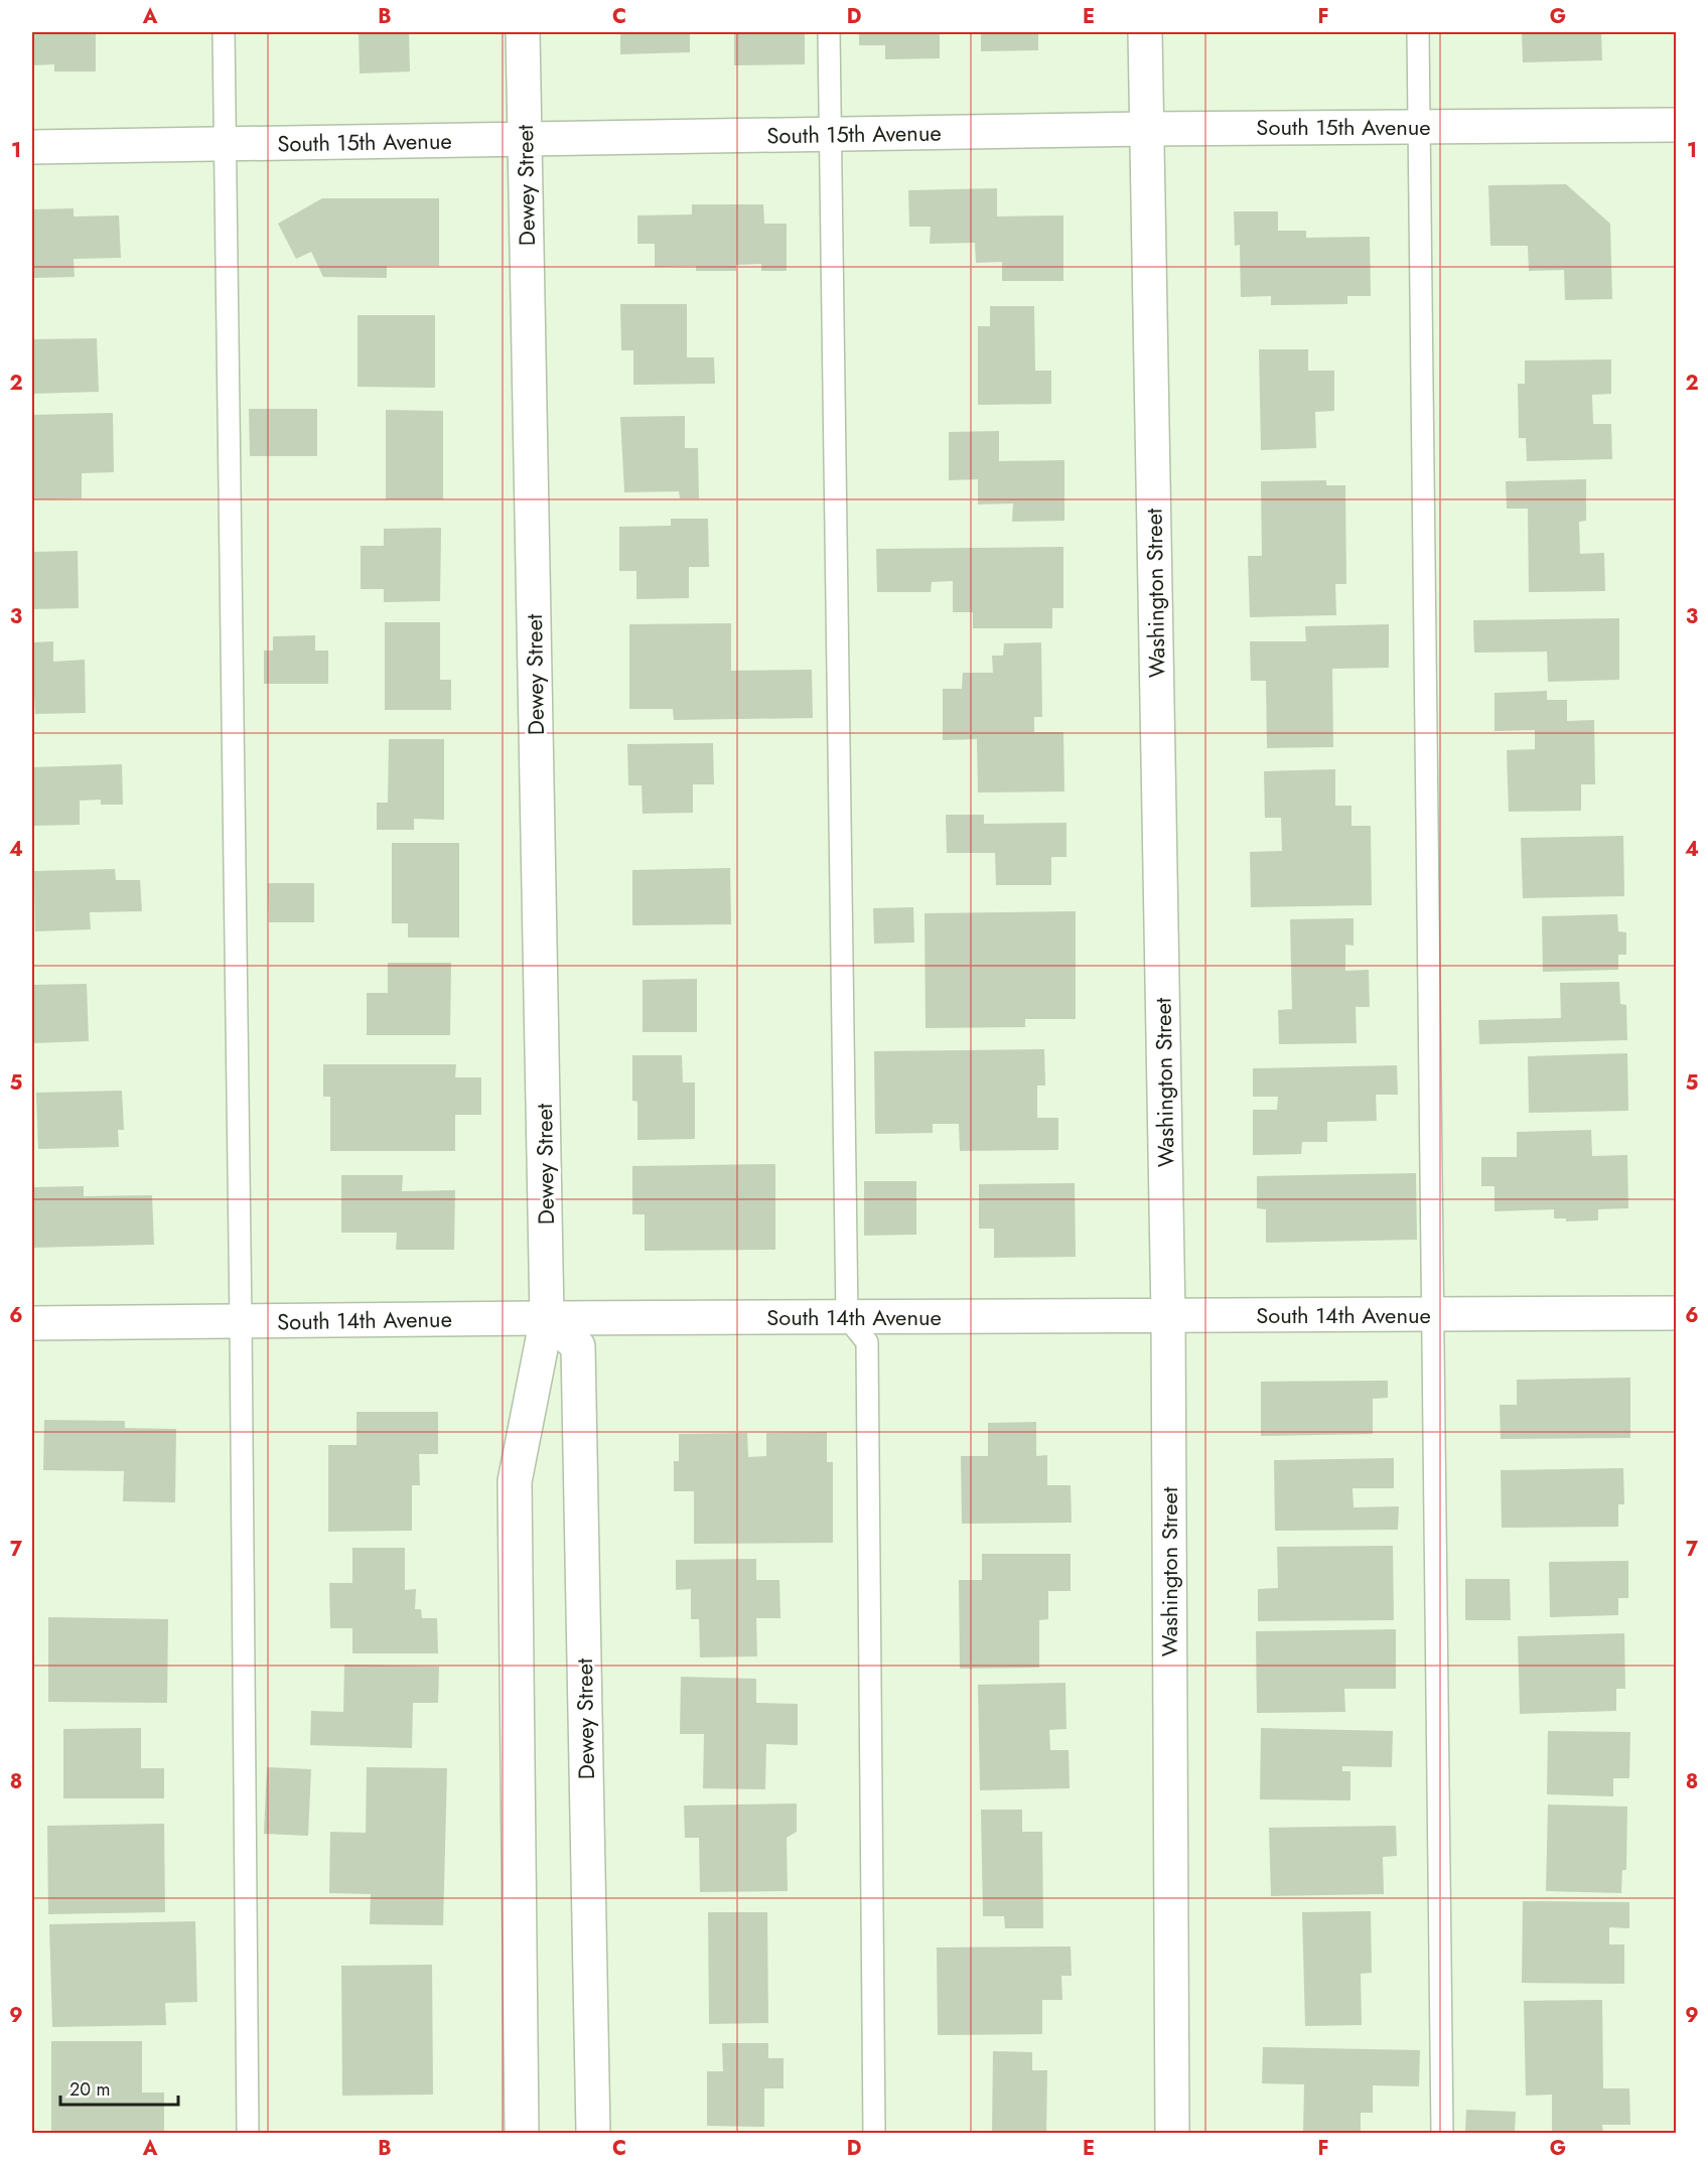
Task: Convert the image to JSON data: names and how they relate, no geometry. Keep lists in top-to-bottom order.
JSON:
{
  "streets": {
    "street": [
      "South 15th Avenue",
      "Dewey Street",
      "Washington Street",
      "South 14th Avenue"
    ]
  },
  "crossings": [
    ["South 15th Avenue", "Dewey Street"],
    ["South 15th Avenue", "Washington Street"],
    ["Dewey Street", "South 14th Avenue"],
    ["Washington Street", "South 14th Avenue"]
  ],
  "scale_bar": "20 m",
  "grid": {
    "columns": [
      "A",
      "B",
      "C",
      "D",
      "E",
      "F",
      "G"
    ],
    "rows": [
      "1",
      "2",
      "3",
      "4",
      "5",
      "6",
      "7",
      "8",
      "9"
    ]
  }
}
